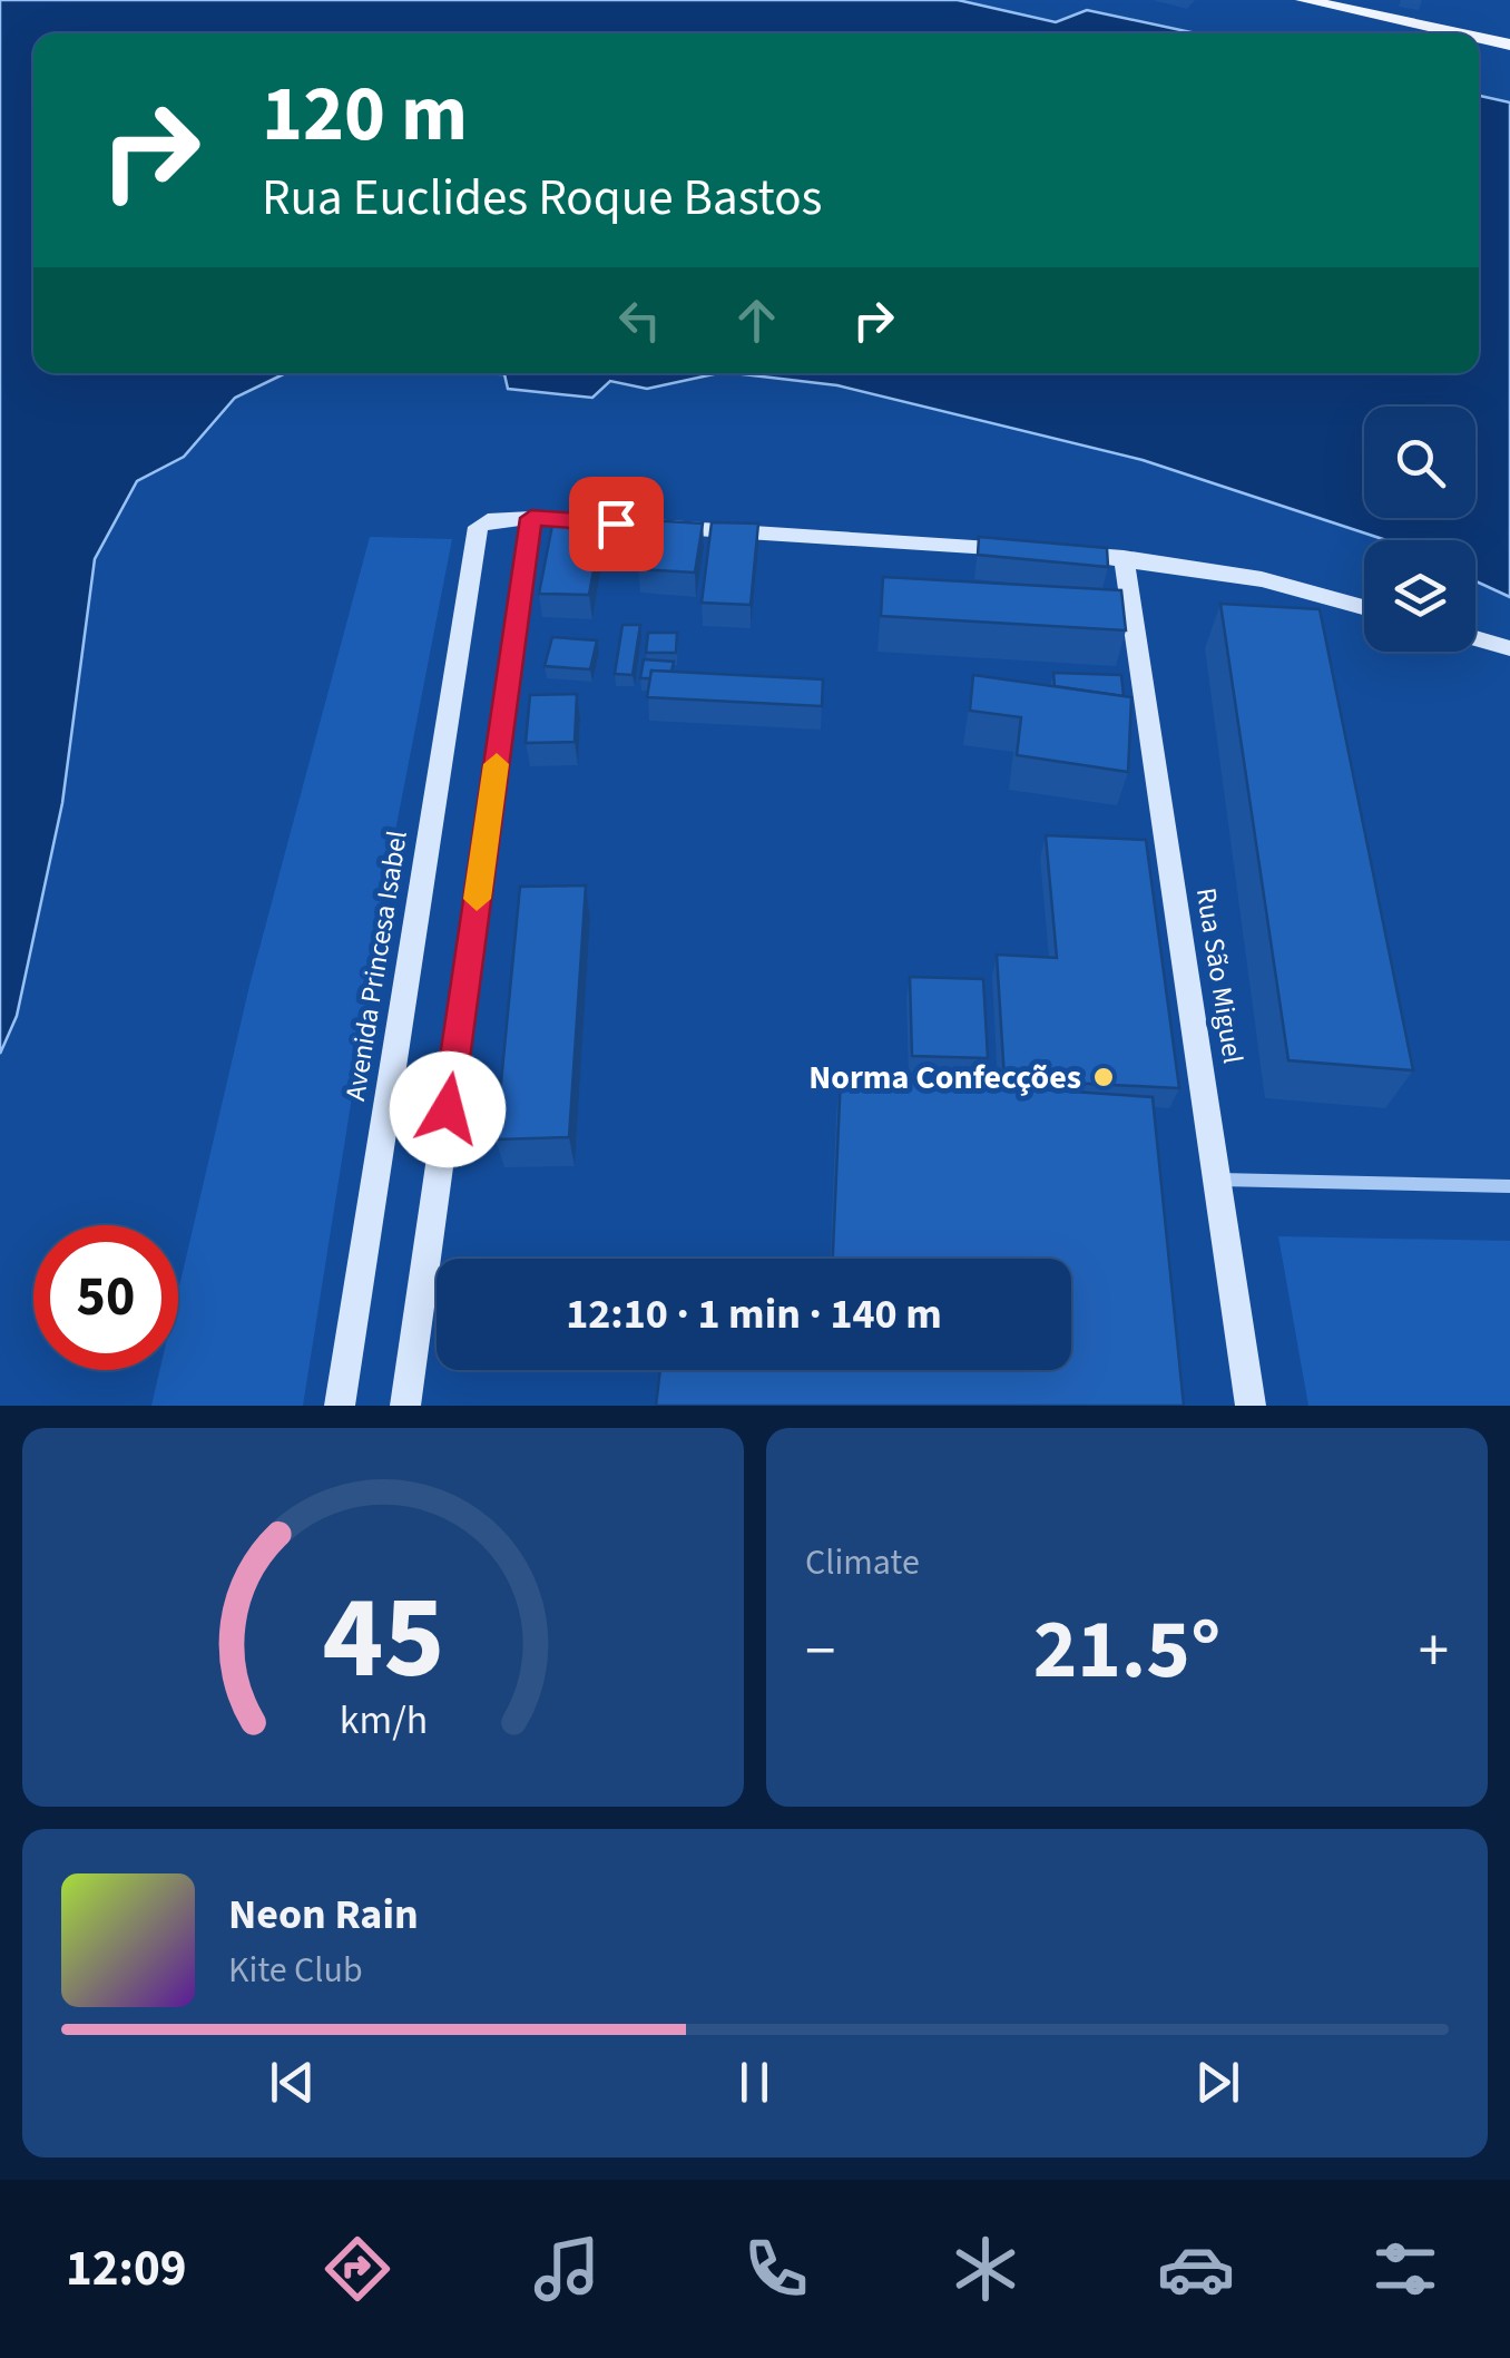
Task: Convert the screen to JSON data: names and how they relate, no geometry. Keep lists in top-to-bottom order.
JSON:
{
  "streets": {
    "main road": ["Avenida Princesa Isabel", "Rua São Miguel"]
  },
  "places": ["Norma Confecções"],
  "page": {
    "turn": ["120 m", "Rua Euclides Roque Bastos"],
    "limit": "50",
    "trip": "12:10 · 1 min · 140 m",
    "tile": "Climate",
    "heat": ["−", "21.5°", "+"],
    "song": ["Neon Rain", "Kite Club"],
    "tabs": "12:09",
    "gauge": ["45", "km/h"]
  }
}
